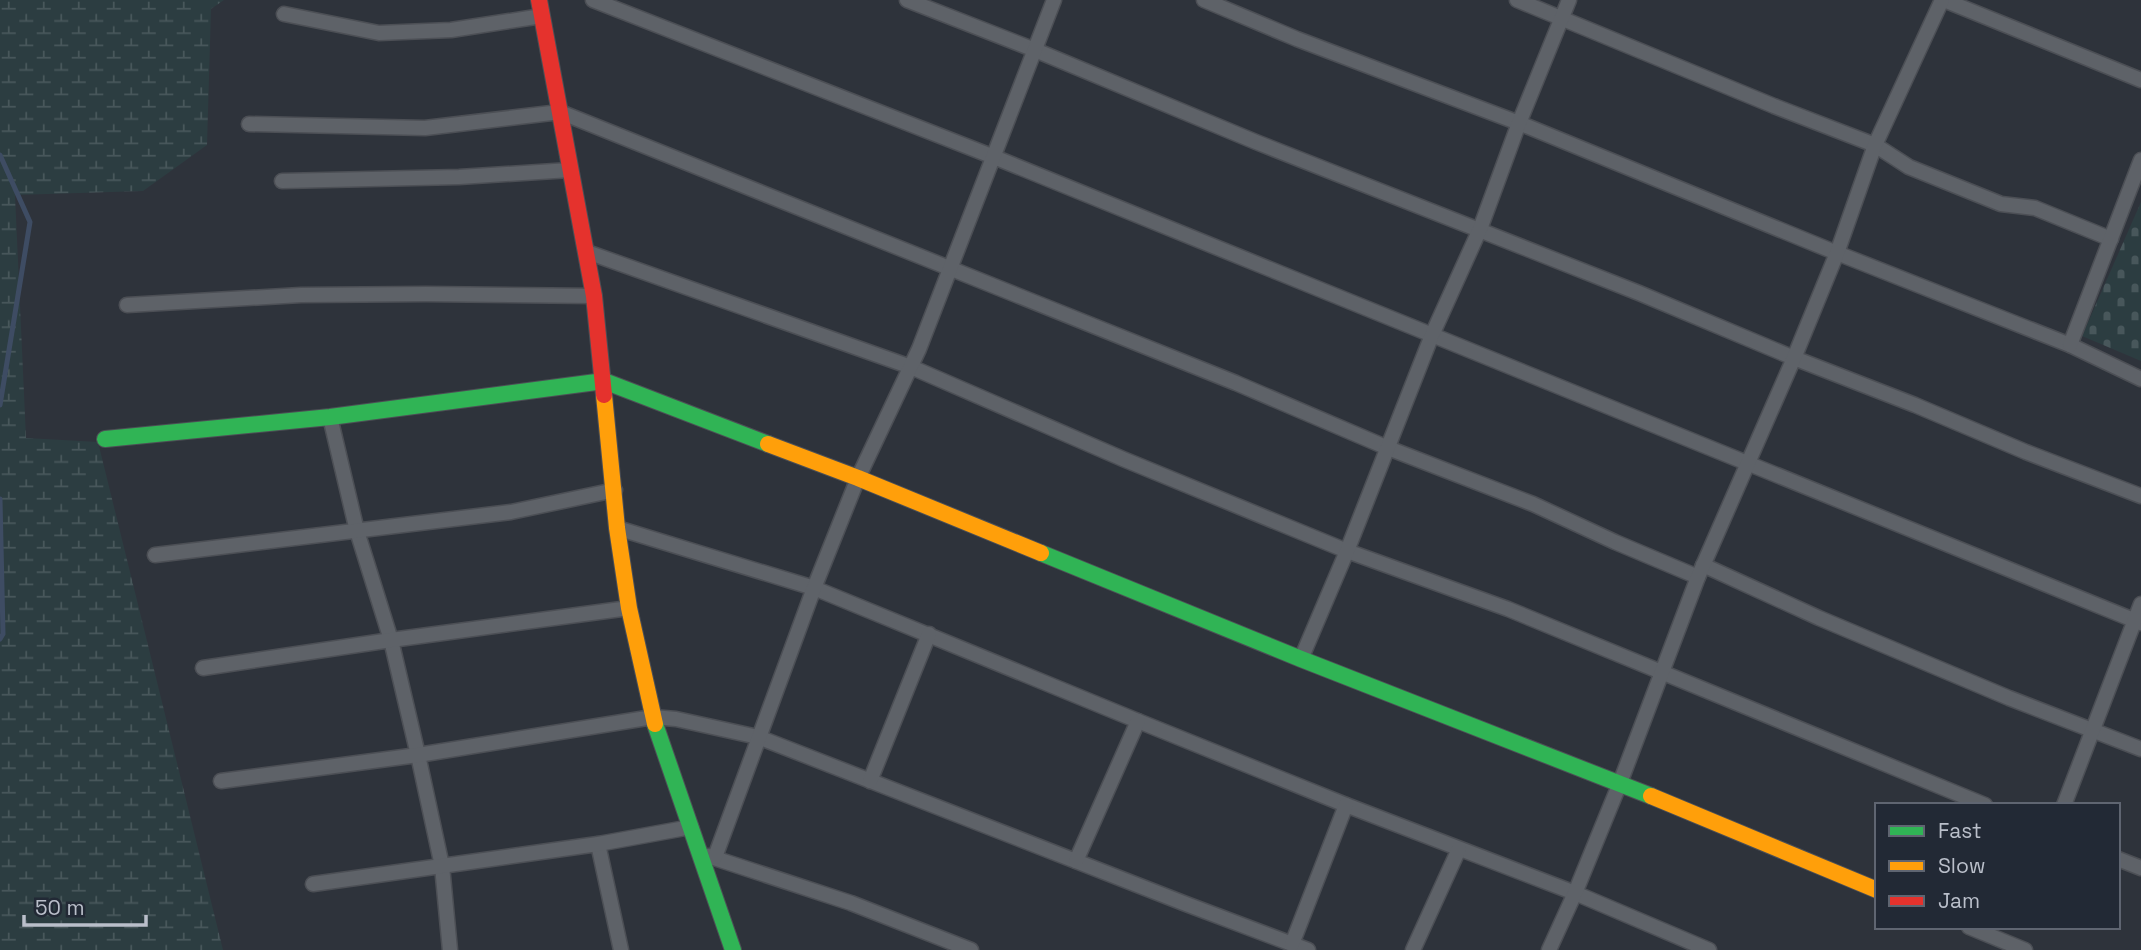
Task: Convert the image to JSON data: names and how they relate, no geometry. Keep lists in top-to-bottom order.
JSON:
{
  "legend": ["Fast", "Slow", "Jam"],
  "scale_bar": "50 m"
}
